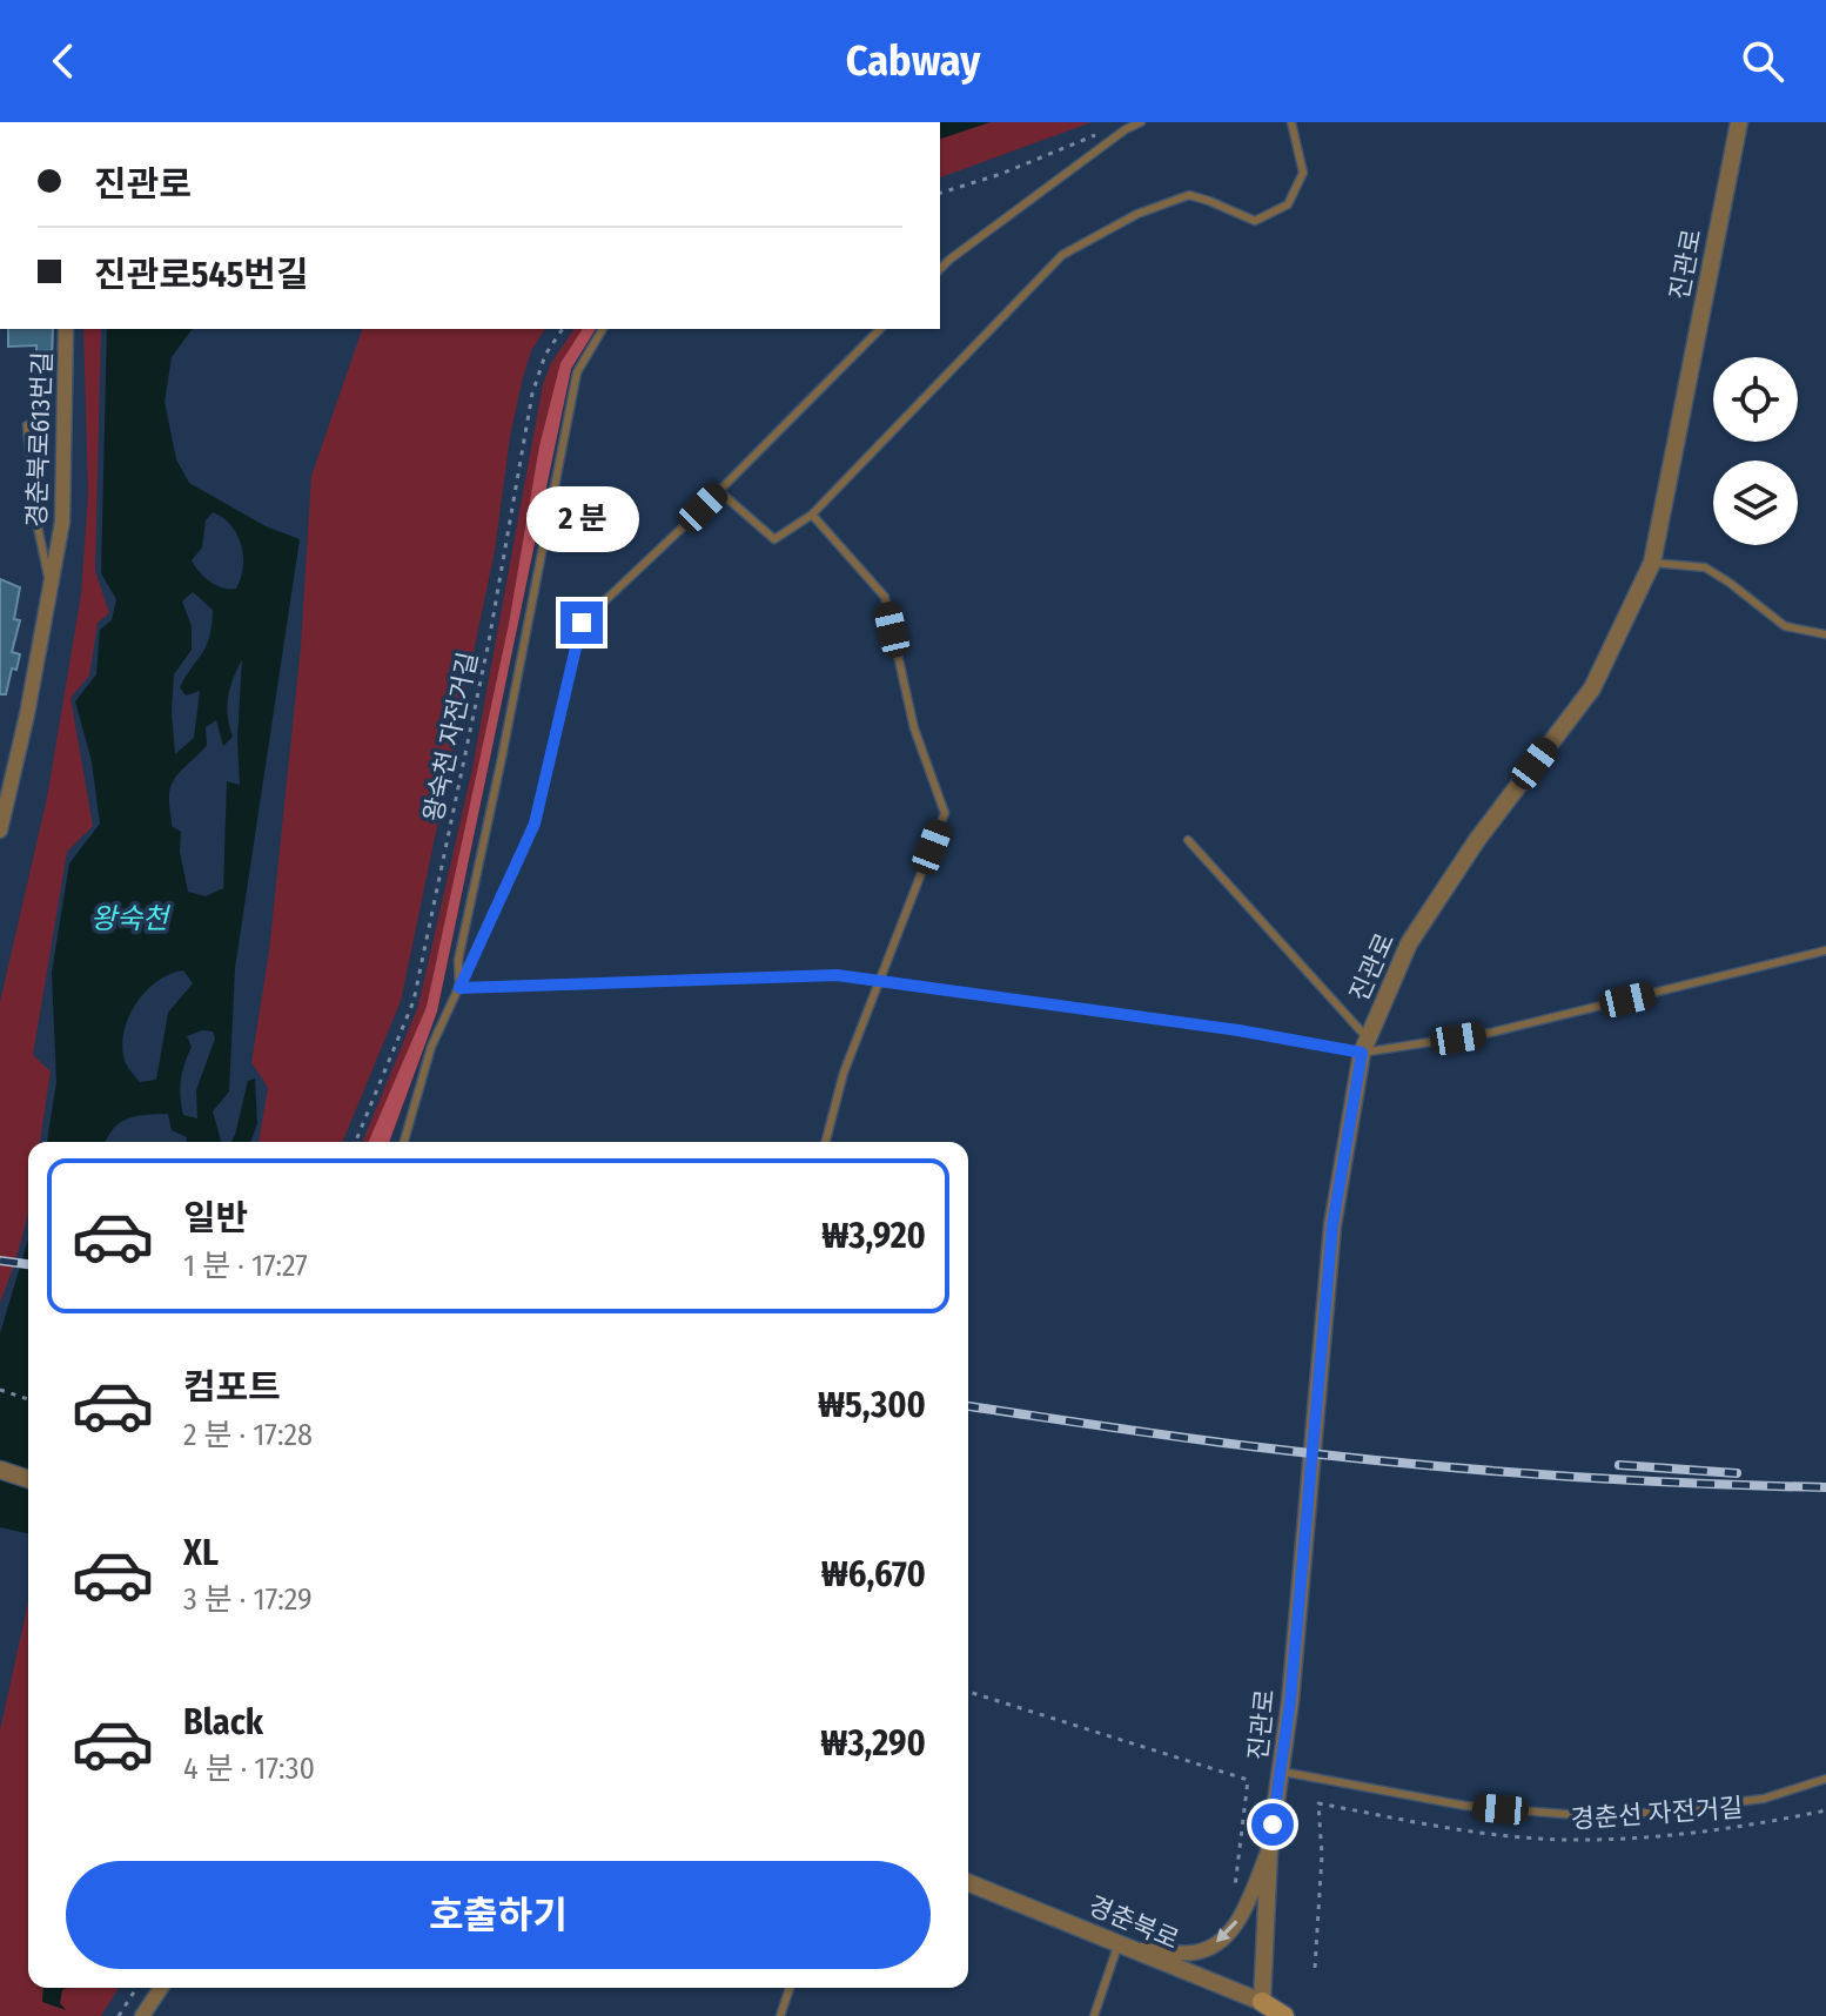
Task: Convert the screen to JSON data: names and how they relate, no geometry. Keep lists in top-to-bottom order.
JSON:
{
  "streets": {
    "main road": ["경춘북로"],
    "street": ["진관로", "경춘북로613번길"],
    "path": ["왕숙천 자전거길", "경춘선 자전거길"]
  },
  "crossings": [
    ["진관로", "경춘북로"]
  ],
  "water": ["왕숙천"],
  "page": {
    "header": "Cabway",
    "banner": ["진관로", "진관로545번길"],
    "bubble": "2 분",
    "list": [
      {
        "name": "일반",
        "note": "1 분 · 17:27",
        "value": "₩3,920"
      },
      {
        "name": "컴포트",
        "note": "2 분 · 17:28",
        "value": "₩5,300"
      },
      {
        "name": "XL",
        "note": "3 분 · 17:29",
        "value": "₩6,670"
      },
      {
        "name": "Black",
        "note": "4 분 · 17:30",
        "value": "₩3,290"
      }
    ],
    "buttons": "호출하기"
  }
}
